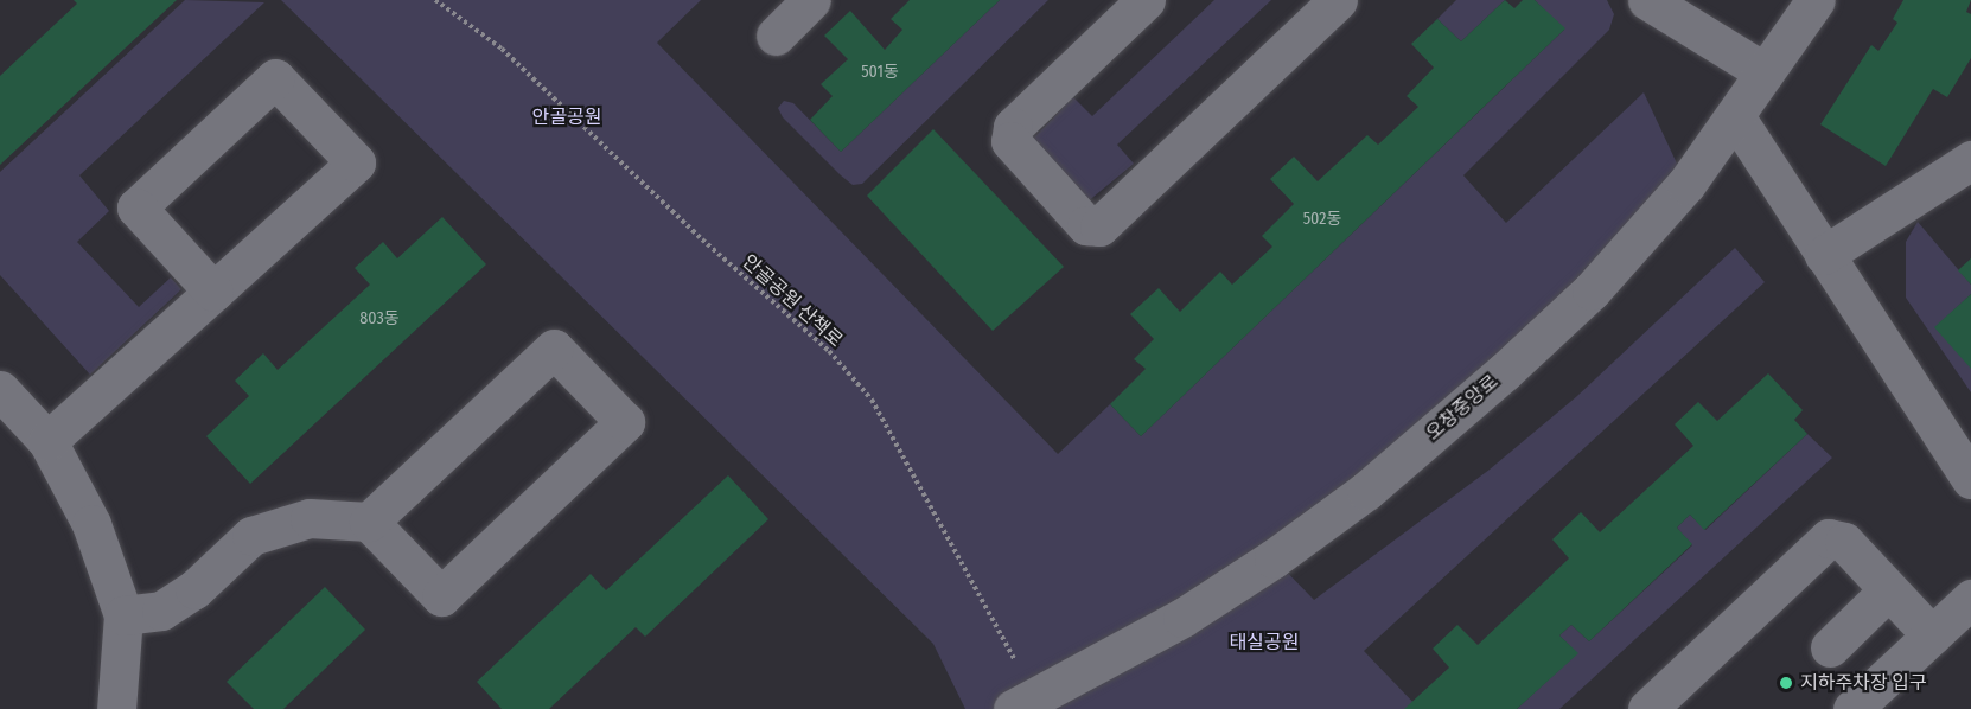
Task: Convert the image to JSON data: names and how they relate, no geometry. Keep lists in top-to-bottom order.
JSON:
{
  "streets": {
    "street": ["오창중앙로"],
    "path": ["안골공원 산책로"]
  },
  "crossings": [
    ["안골공원 산책로", "오창중앙로"]
  ],
  "parks": ["안골공원", "태실공원"],
  "places": ["지하주차장 입구"],
  "house_numbers": ["501동", "502동", "803동"]
}
